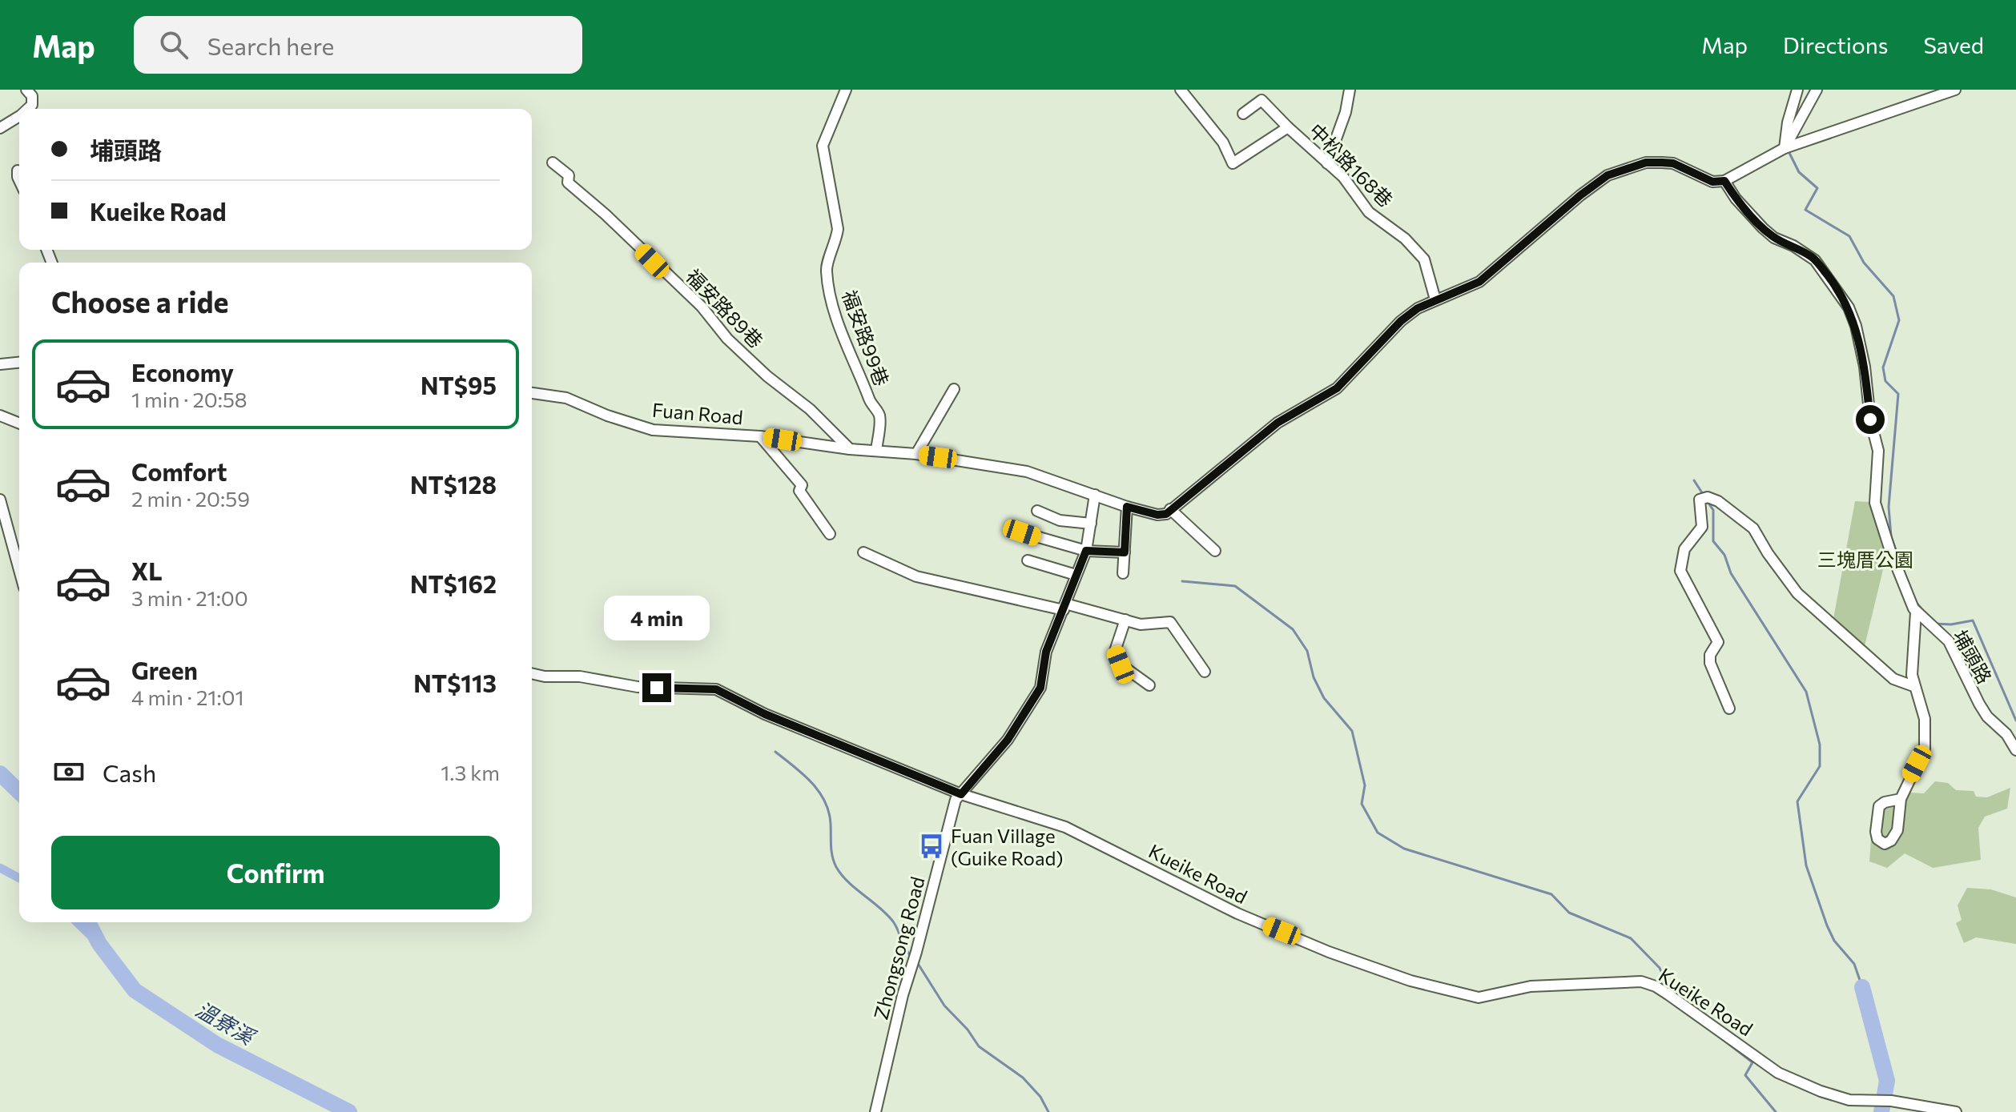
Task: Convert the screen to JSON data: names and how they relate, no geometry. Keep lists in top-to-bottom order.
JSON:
{
  "streets": {
    "street": [
      "中松路168巷",
      "福安路89巷",
      "福安路99巷",
      "Fuan Road",
      "埔頭路",
      "Kueike Road",
      "Zhongsong Road"
    ]
  },
  "crossings": [
    ["福安路89巷", "Fuan Road"],
    ["福安路99巷", "Fuan Road"],
    ["Fuan Road", "Zhongsong Road"],
    ["Kueike Road", "Zhongsong Road"]
  ],
  "water": ["溫寮溪"],
  "parks": ["三塊厝公園"],
  "places": {
    "bus stop": ["Fuan Village (Guike Road)"]
  },
  "page": {
    "header": "Map",
    "search": "Search here",
    "nav": ["Map", "Directions", "Saved"],
    "banner": ["埔頭路", "Kueike Road"],
    "heading": "Choose a ride",
    "list": [
      {
        "name": "Economy",
        "note": "1 min · 20:58",
        "value": "NT$95"
      },
      {
        "name": "Comfort",
        "note": "2 min · 20:59",
        "value": "NT$128"
      },
      {
        "name": "XL",
        "note": "3 min · 21:00",
        "value": "NT$162"
      },
      {
        "name": "Green",
        "note": "4 min · 21:01",
        "value": "NT$113"
      }
    ],
    "bubble": "4 min",
    "pay": ["Cash", "1.3 km"],
    "buttons": "Confirm"
  }
}
